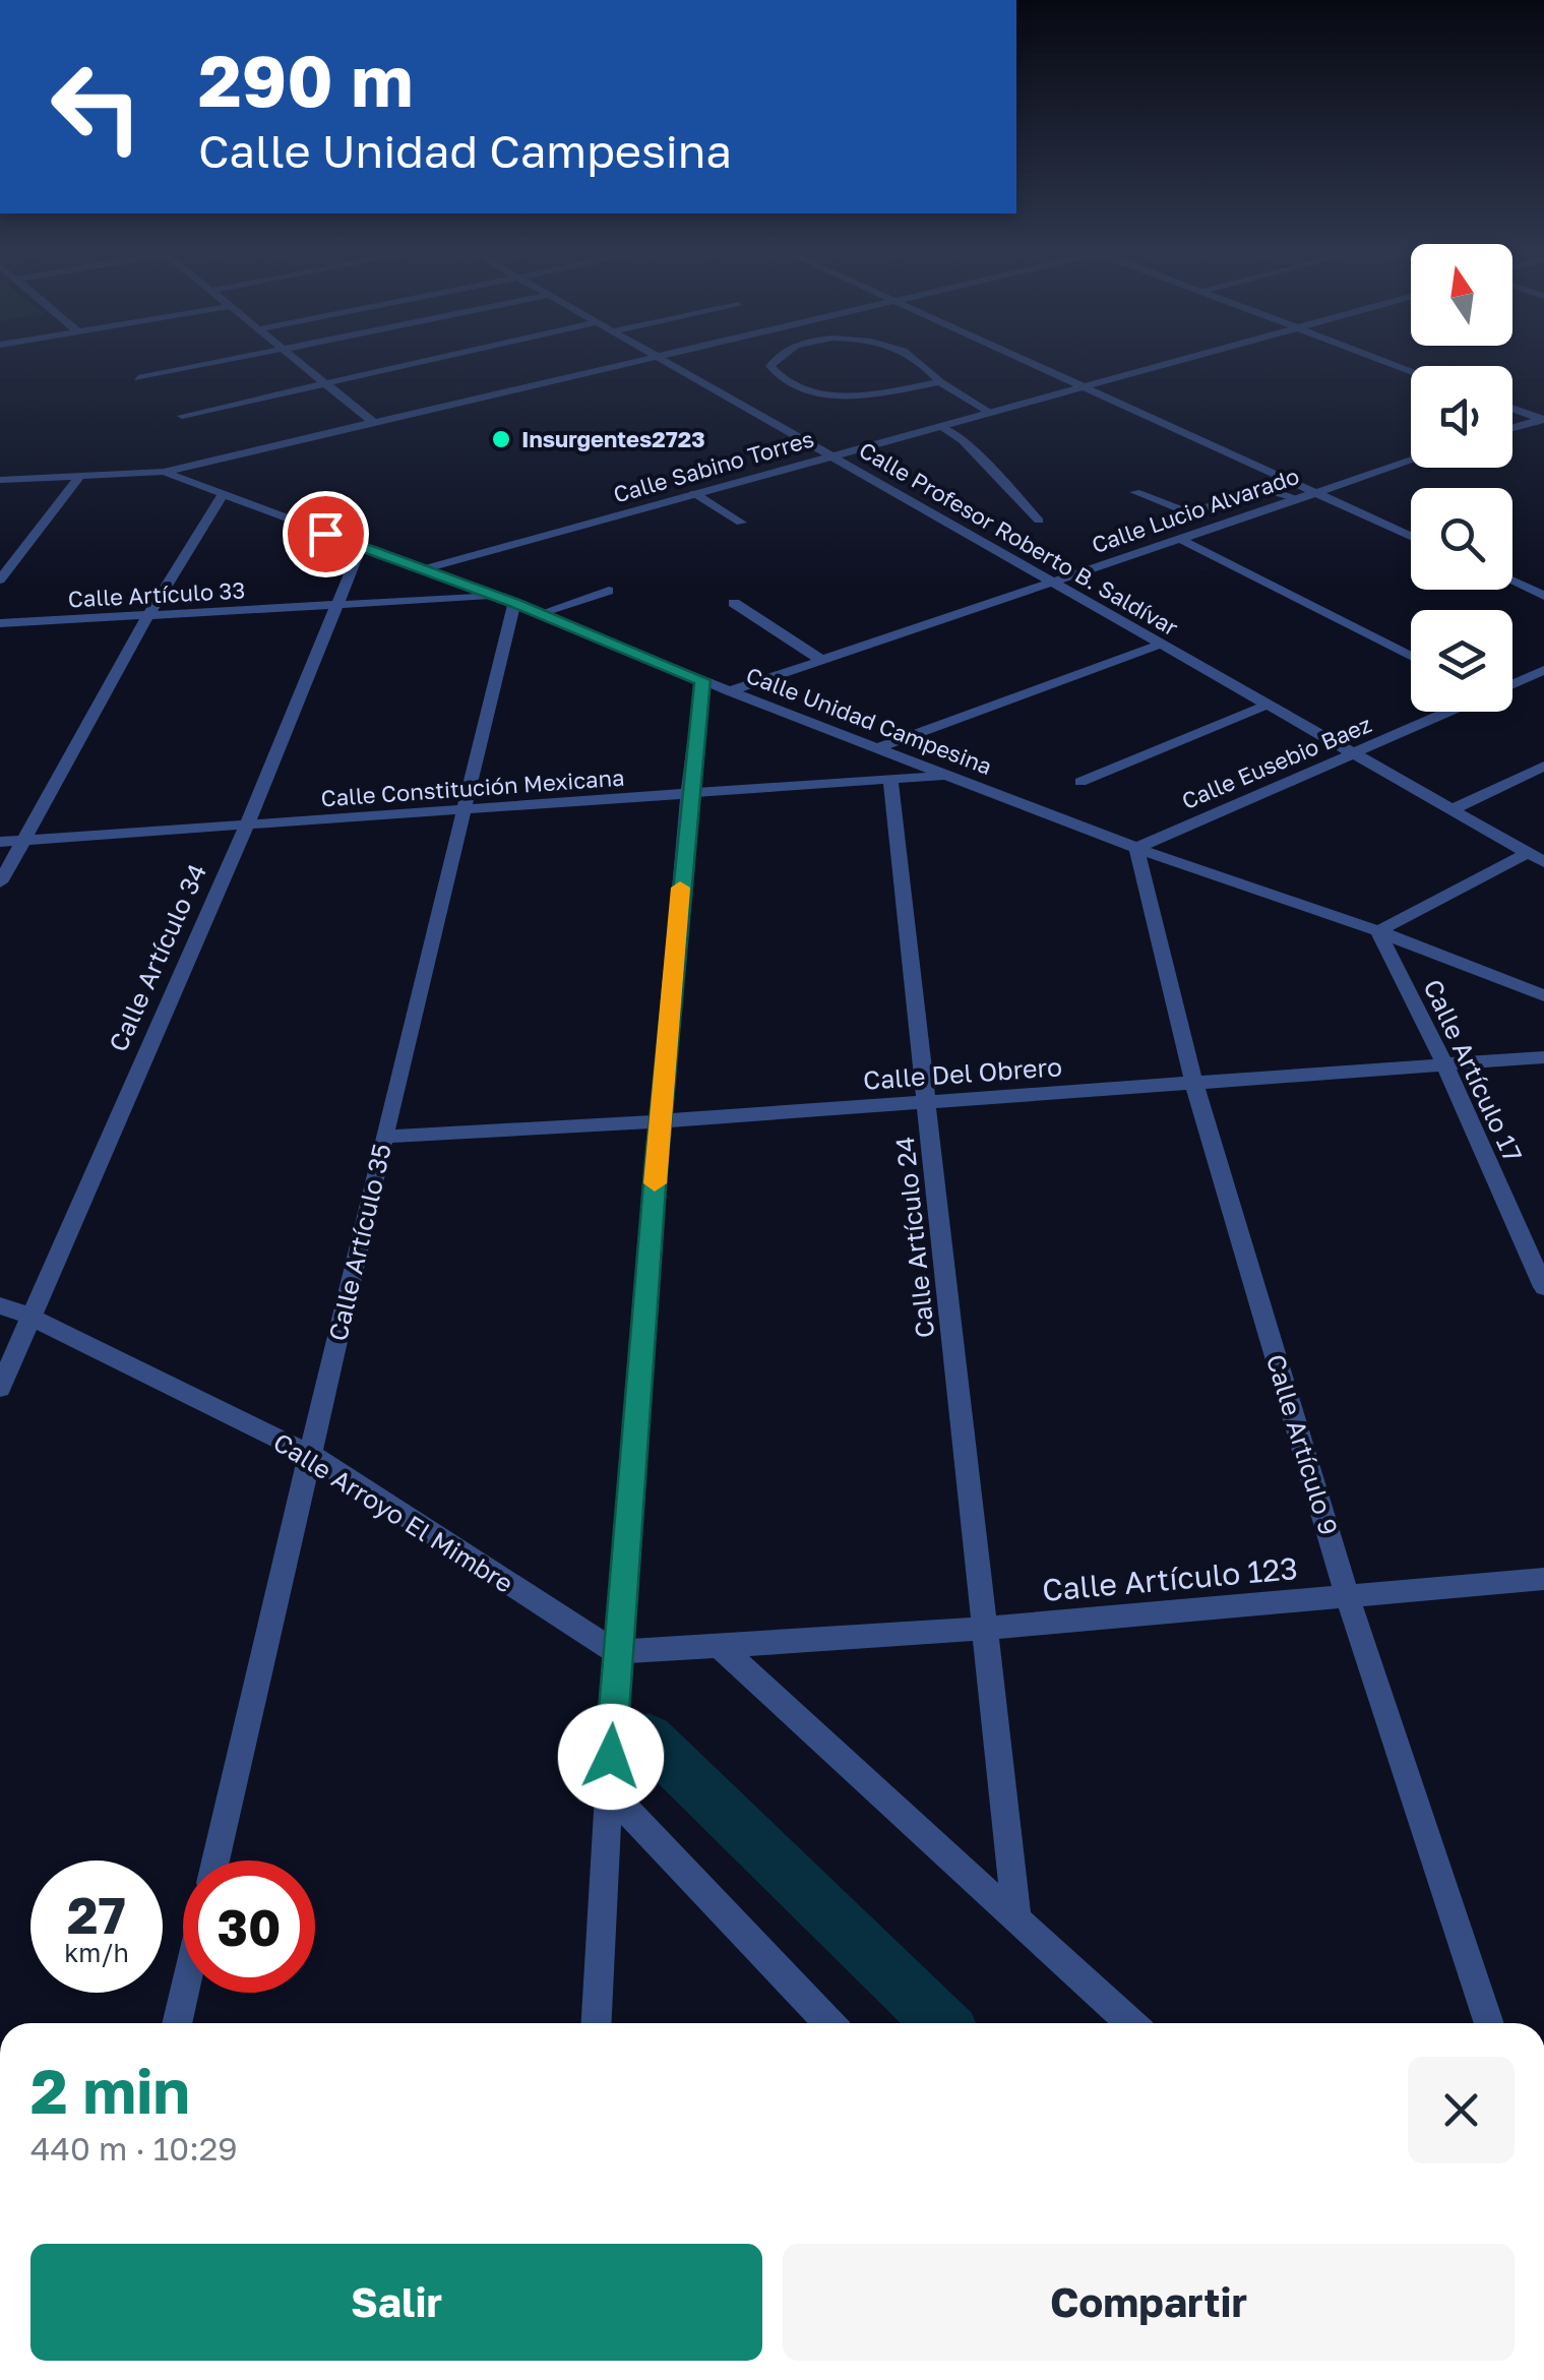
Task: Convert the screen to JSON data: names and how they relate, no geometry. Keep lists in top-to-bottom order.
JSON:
{
  "streets": {
    "street": [
      "Calle Sabino Torres",
      "Calle Lucio Alvarado",
      "Calle Profesor Roberto B. Saldívar",
      "Calle Artículo 33",
      "Calle Unidad Campesina",
      "Calle Eusebio Baez",
      "Calle Constitución Mexicana",
      "Calle Artículo 34",
      "Calle Artículo 17",
      "Calle Del Obrero",
      "Calle Artículo 24",
      "Calle Artículo 35",
      "Calle Artículo 9",
      "Calle Arroyo El Mimbre",
      "Calle Artículo 123"
    ]
  },
  "crossings": [
    ["Calle Sabino Torres", "Calle Profesor Roberto B. Saldívar"],
    ["Calle Sabino Torres", "Calle Unidad Campesina"],
    ["Calle Lucio Alvarado", "Calle Profesor Roberto B. Saldívar"],
    ["Calle Lucio Alvarado", "Calle Unidad Campesina"],
    ["Calle Profesor Roberto B. Saldívar", "Calle Eusebio Baez"],
    ["Calle Artículo 33", "Calle Unidad Campesina"],
    ["Calle Artículo 33", "Calle Artículo 34"],
    ["Calle Artículo 33", "Calle Artículo 35"],
    ["Calle Unidad Campesina", "Calle Eusebio Baez"],
    ["Calle Unidad Campesina", "Calle Constitución Mexicana"],
    ["Calle Unidad Campesina", "Calle Artículo 34"],
    ["Calle Unidad Campesina", "Calle Artículo 17"],
    ["Calle Unidad Campesina", "Calle Artículo 35"],
    ["Calle Unidad Campesina", "Calle Artículo 9"],
    ["Calle Eusebio Baez", "Calle Artículo 9"],
    ["Calle Constitución Mexicana", "Calle Artículo 34"],
    ["Calle Constitución Mexicana", "Calle Artículo 24"],
    ["Calle Constitución Mexicana", "Calle Artículo 35"],
    ["Calle Artículo 34", "Calle Arroyo El Mimbre"],
    ["Calle Artículo 17", "Calle Del Obrero"],
    ["Calle Del Obrero", "Calle Artículo 24"],
    ["Calle Del Obrero", "Calle Artículo 35"],
    ["Calle Del Obrero", "Calle Artículo 9"],
    ["Calle Artículo 24", "Calle Artículo 123"],
    ["Calle Artículo 35", "Calle Arroyo El Mimbre"],
    ["Calle Artículo 9", "Calle Artículo 123"],
    ["Calle Arroyo El Mimbre", "Calle Artículo 123"]
  ],
  "places": ["Insurgentes2723"],
  "north": "top",
  "page": {
    "turn": ["290 m", "Calle Unidad Campesina"],
    "speed": "27 km/h",
    "limit": "30",
    "heading": ["2 min", "440 m · 10:29"],
    "buttons": ["Salir", "Compartir"]
  }
}
